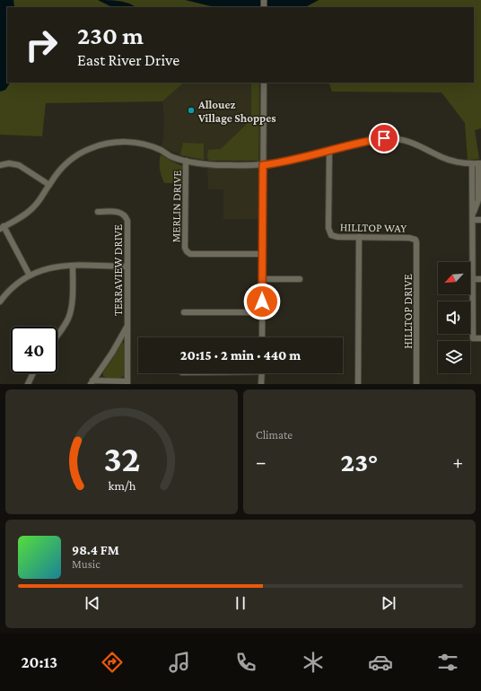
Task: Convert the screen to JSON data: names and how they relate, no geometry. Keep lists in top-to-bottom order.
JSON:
{
  "streets": {
    "street": [
      "MERLIN DRIVE",
      "HILLTOP WAY",
      "TERRAVIEW DRIVE",
      "HILLTOP DRIVE"
    ]
  },
  "crossings": [
    ["HILLTOP WAY", "HILLTOP DRIVE"]
  ],
  "places": ["Allouez Village Shoppes"],
  "north": "bottom left",
  "page": {
    "turn": ["230 m", "East River Drive"],
    "limit": "40",
    "trip": "20:15 · 2 min · 440 m",
    "tile": "Climate",
    "heat": ["−", "23°", "+"],
    "song": ["98.4 FM", "Music"],
    "tabs": "20:13",
    "gauge": ["32", "km/h"]
  }
}
